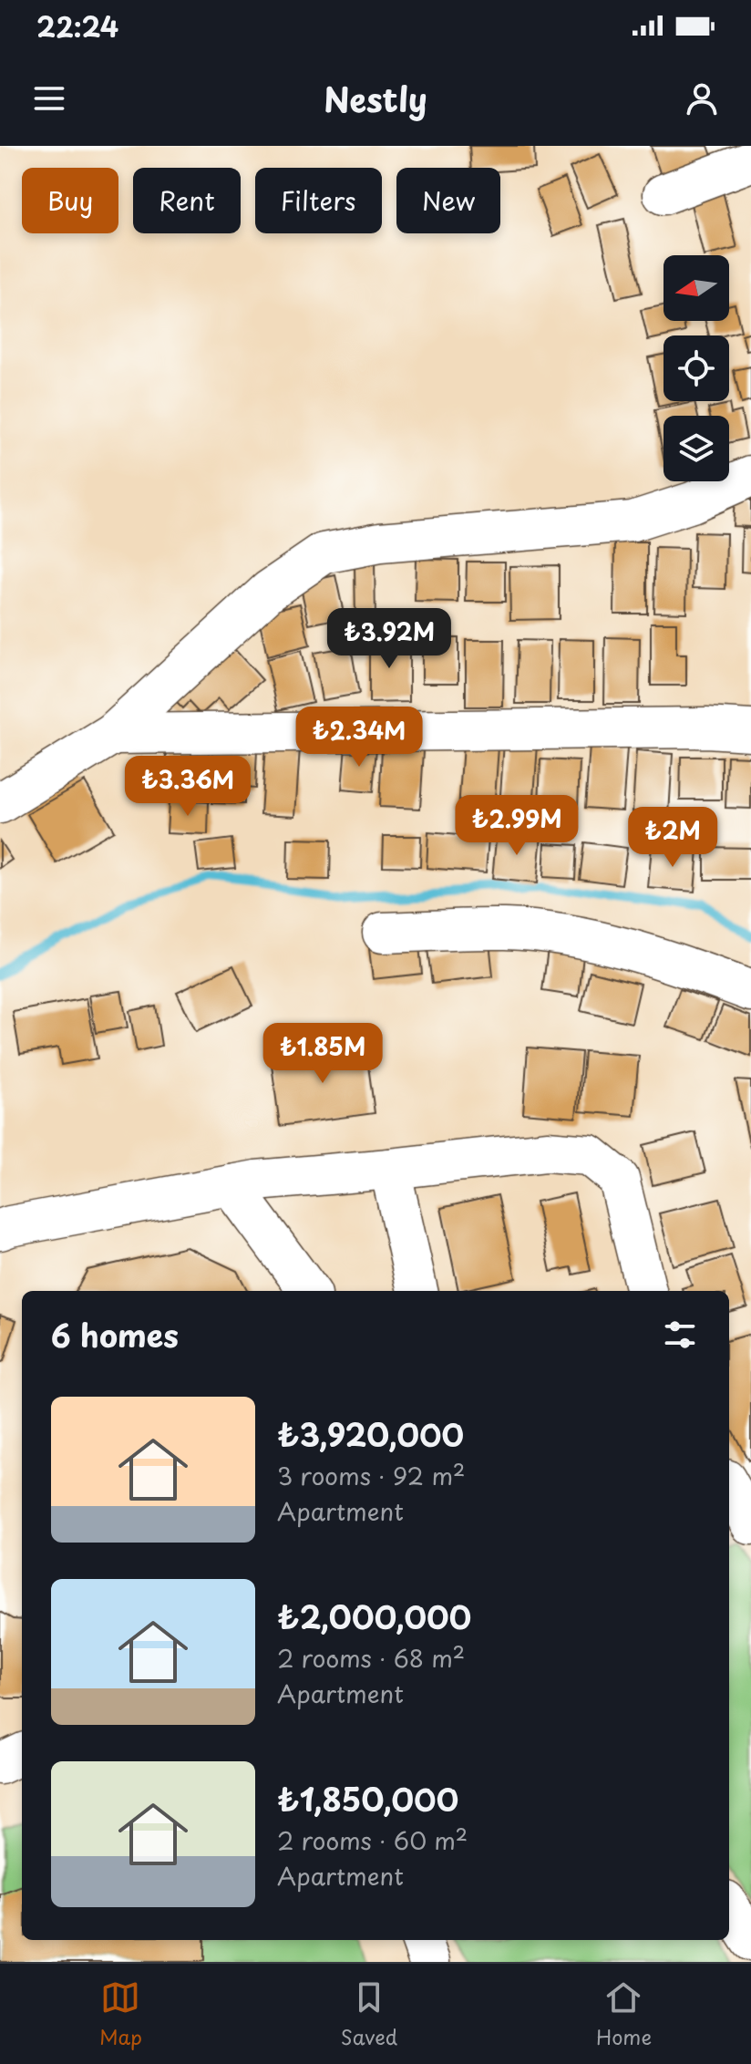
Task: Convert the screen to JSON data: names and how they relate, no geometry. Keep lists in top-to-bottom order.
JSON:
{
  "north": "left",
  "page": {
    "status": "22:24",
    "header": "Nestly",
    "chip": [
      "Buy",
      "Rent",
      "Filters",
      "New"
    ],
    "price": [
      "₺3.92M",
      "₺2.34M",
      "₺3.36M",
      "₺2.99M",
      "₺2M",
      "₺1.85M"
    ],
    "heading": "6 homes",
    "list": [
      {
        "name": "₺3,920,000",
        "note": "3 rooms · 92 m² · Apartment"
      },
      {
        "name": "₺2,000,000",
        "note": "2 rooms · 68 m² · Apartment"
      },
      {
        "name": "₺1,850,000",
        "note": "2 rooms · 60 m² · Apartment"
      }
    ],
    "tabs": ["Map", "Saved", "Home"]
  }
}
